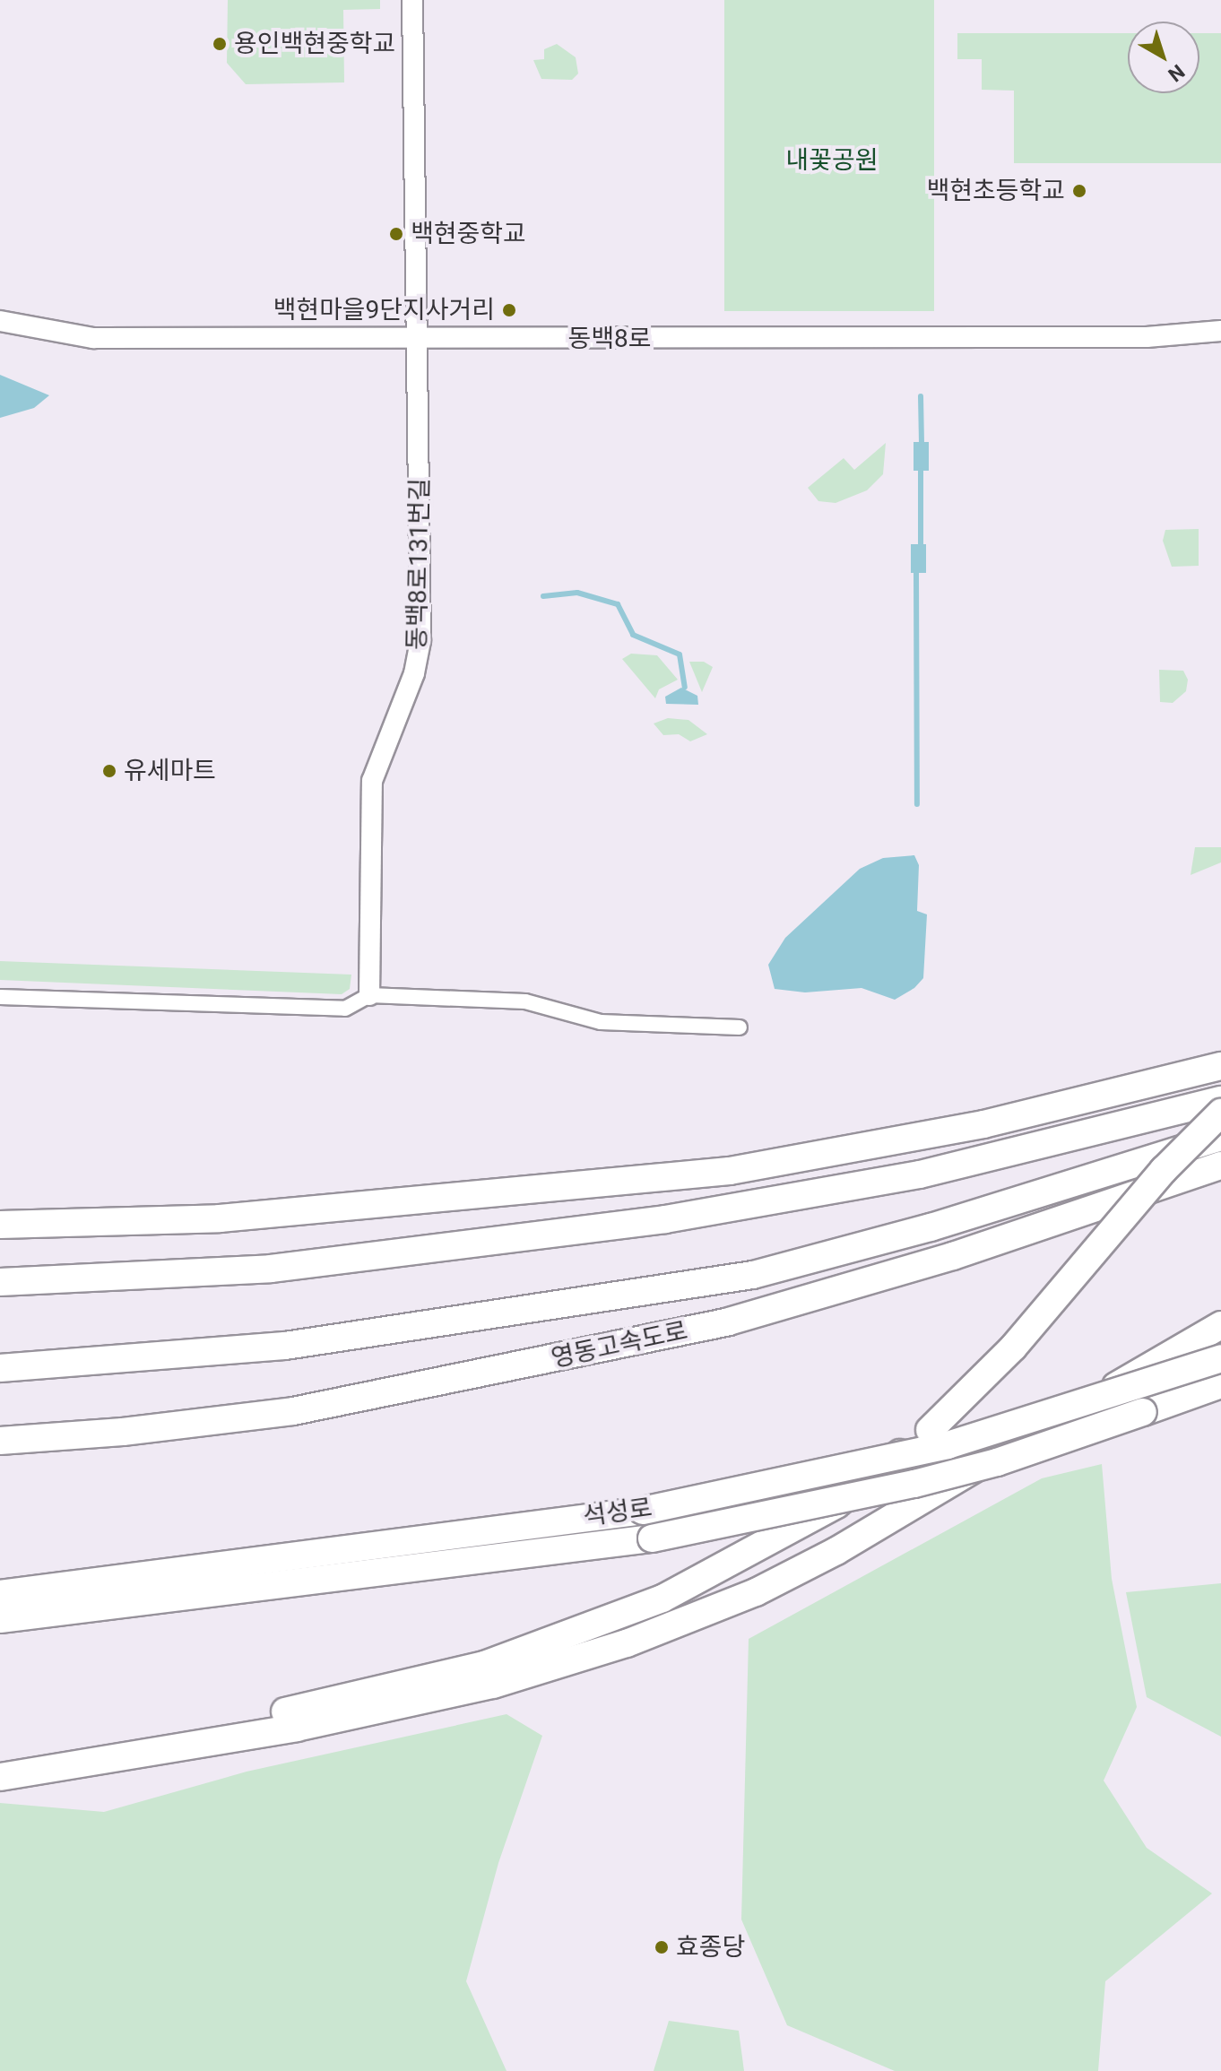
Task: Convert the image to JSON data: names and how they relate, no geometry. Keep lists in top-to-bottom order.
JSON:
{
  "streets": {
    "highway": ["영동고속도로", "석성로"],
    "street": ["동백8로", "동백8로131번길"]
  },
  "crossings": [
    ["동백8로", "동백8로131번길"]
  ],
  "parks": ["내꽃공원"],
  "places": [
    "용인백현중학교",
    "백현초등학교",
    "백현중학교",
    "백현마을9단지사거리",
    "유세마트",
    "효종당"
  ],
  "north": "bottom right"
}
